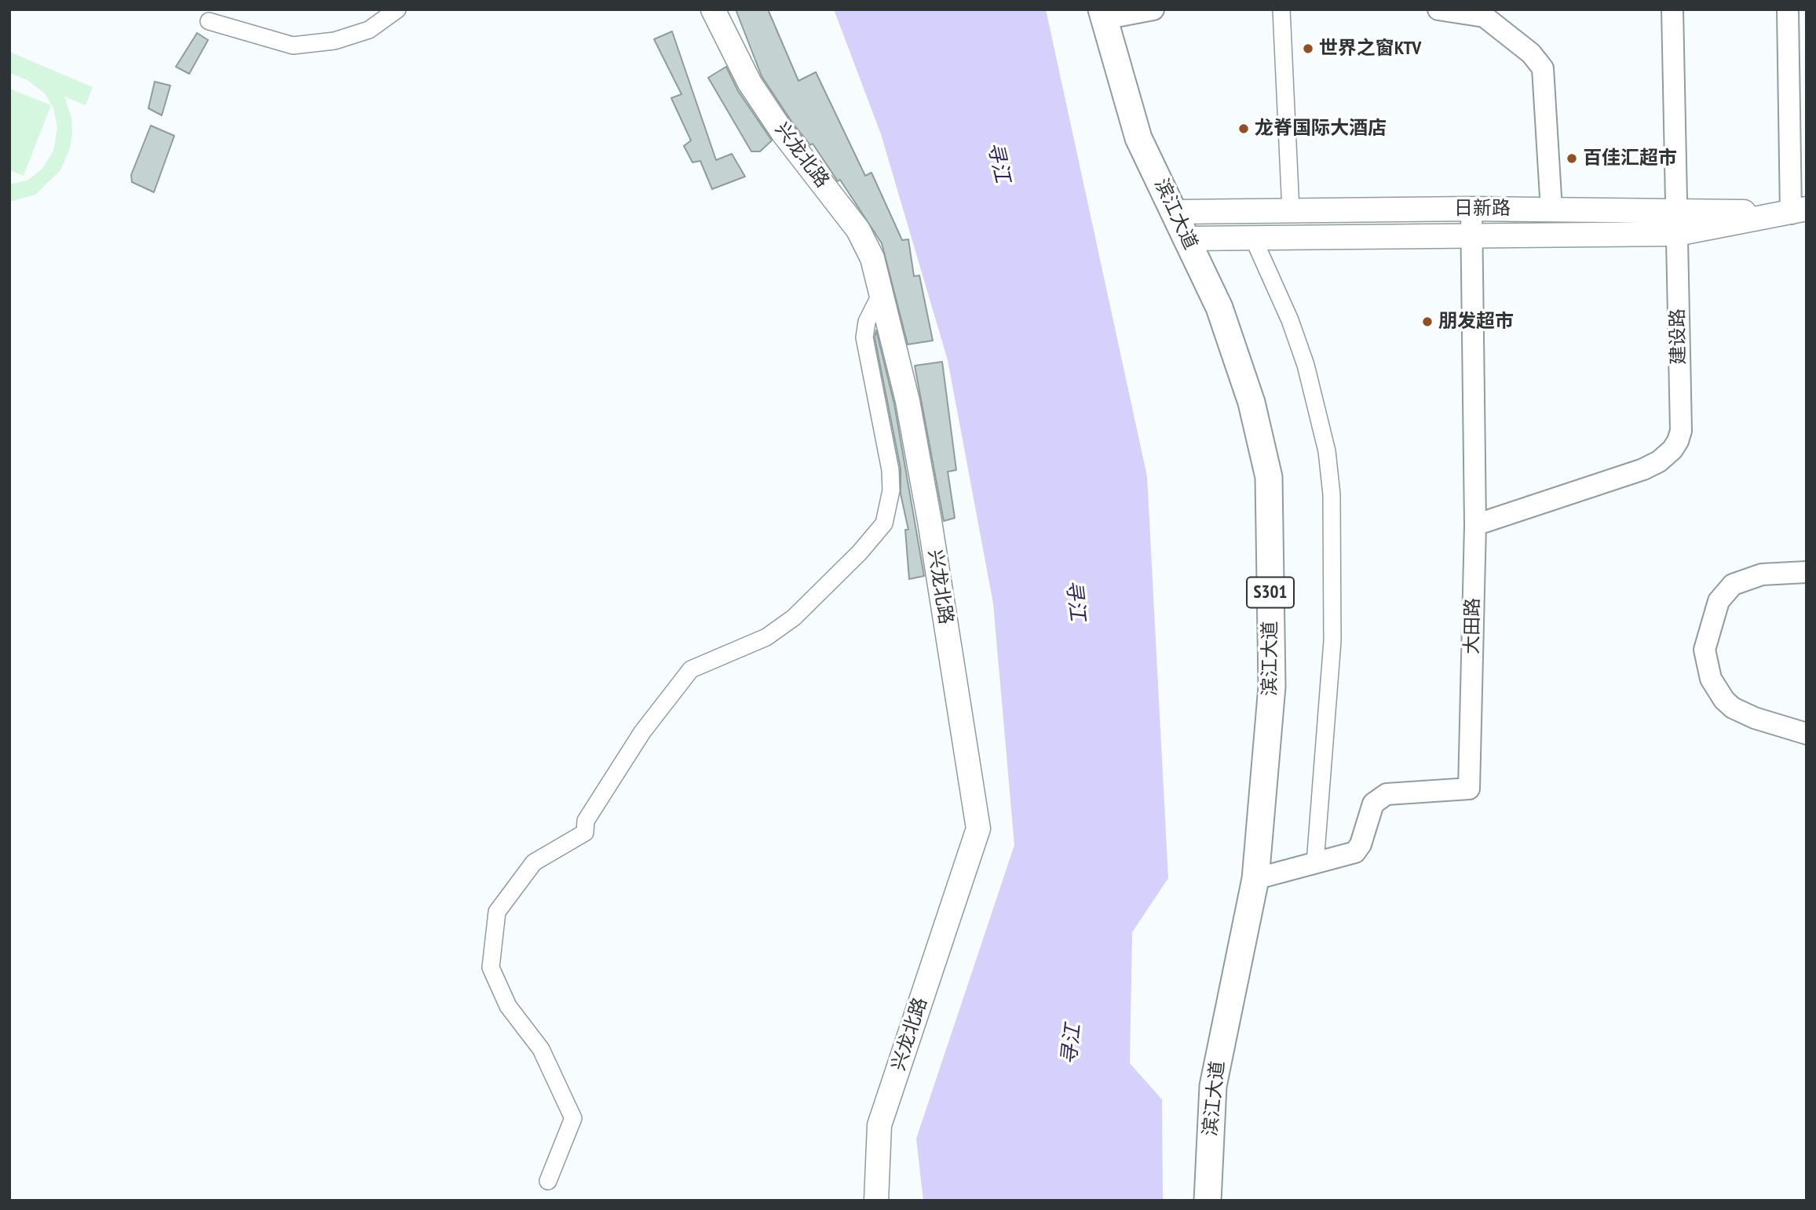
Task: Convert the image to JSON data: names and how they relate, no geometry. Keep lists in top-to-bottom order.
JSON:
{
  "streets": {
    "main road": [
      "兴龙北路",
      "日新路",
      "滨江大道",
      "S301"
    ],
    "street": ["建设路", "大田路"]
  },
  "crossings": [
    ["日新路", "滨江大道"],
    ["日新路", "建设路"],
    ["日新路", "大田路"],
    ["滨江大道", "大田路"],
    ["建设路", "大田路"]
  ],
  "water": ["寻江"],
  "places": [
    "世界之窗KTV",
    "龙脊国际大酒店",
    "百佳汇超市",
    "朋发超市"
  ]
}
